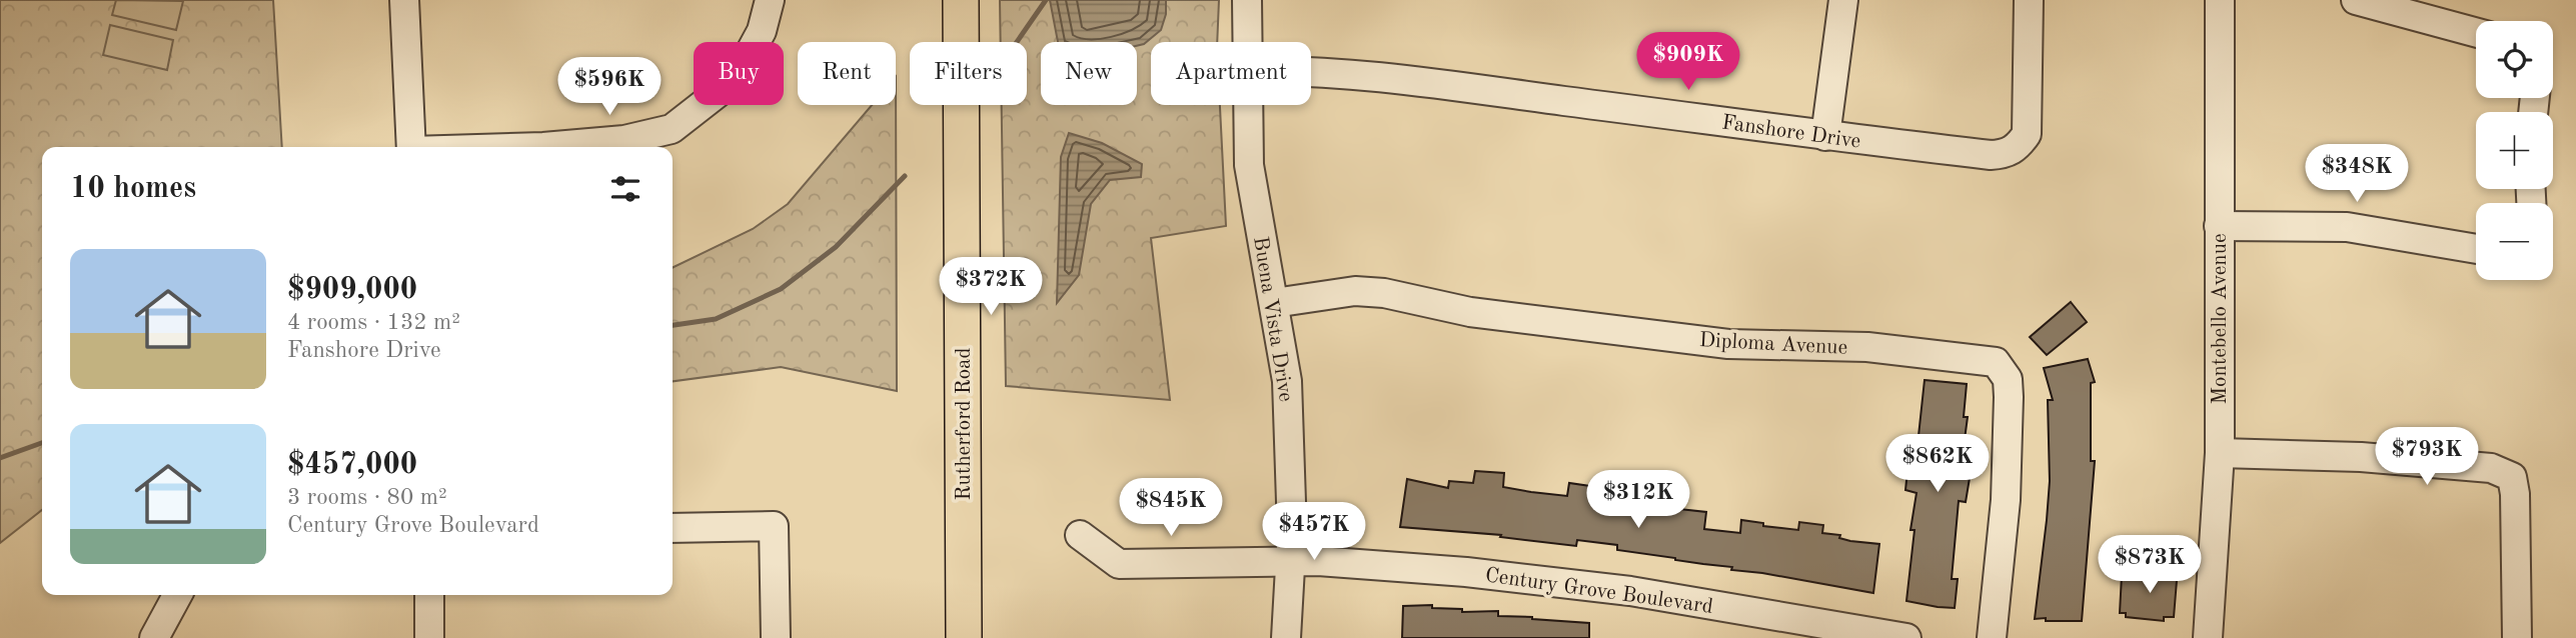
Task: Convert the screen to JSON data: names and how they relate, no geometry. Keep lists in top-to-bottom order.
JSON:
{
  "streets": {
    "main road": ["Rutherford Road"],
    "street": [
      "Fanshore Drive",
      "Buena Vista Drive",
      "Montebello Avenue",
      "Diploma Avenue",
      "Century Grove Boulevard"
    ]
  },
  "crossings": [
    ["Buena Vista Drive", "Diploma Avenue"],
    ["Buena Vista Drive", "Century Grove Boulevard"]
  ],
  "page": {
    "map_buttons": ["+", "−"],
    "price": [
      "$909K",
      "$596K",
      "$348K",
      "$372K",
      "$793K",
      "$862K",
      "$312K",
      "$845K",
      "$457K",
      "$873K"
    ],
    "chip": [
      "Buy",
      "Rent",
      "Filters",
      "New",
      "Apartment"
    ],
    "heading": "10 homes",
    "list": [
      {
        "name": "$909,000",
        "note": "4 rooms · 132 m² · Fanshore Drive"
      },
      {
        "name": "$457,000",
        "note": "3 rooms · 80 m² · Century Grove Boulevard"
      }
    ]
  }
}
